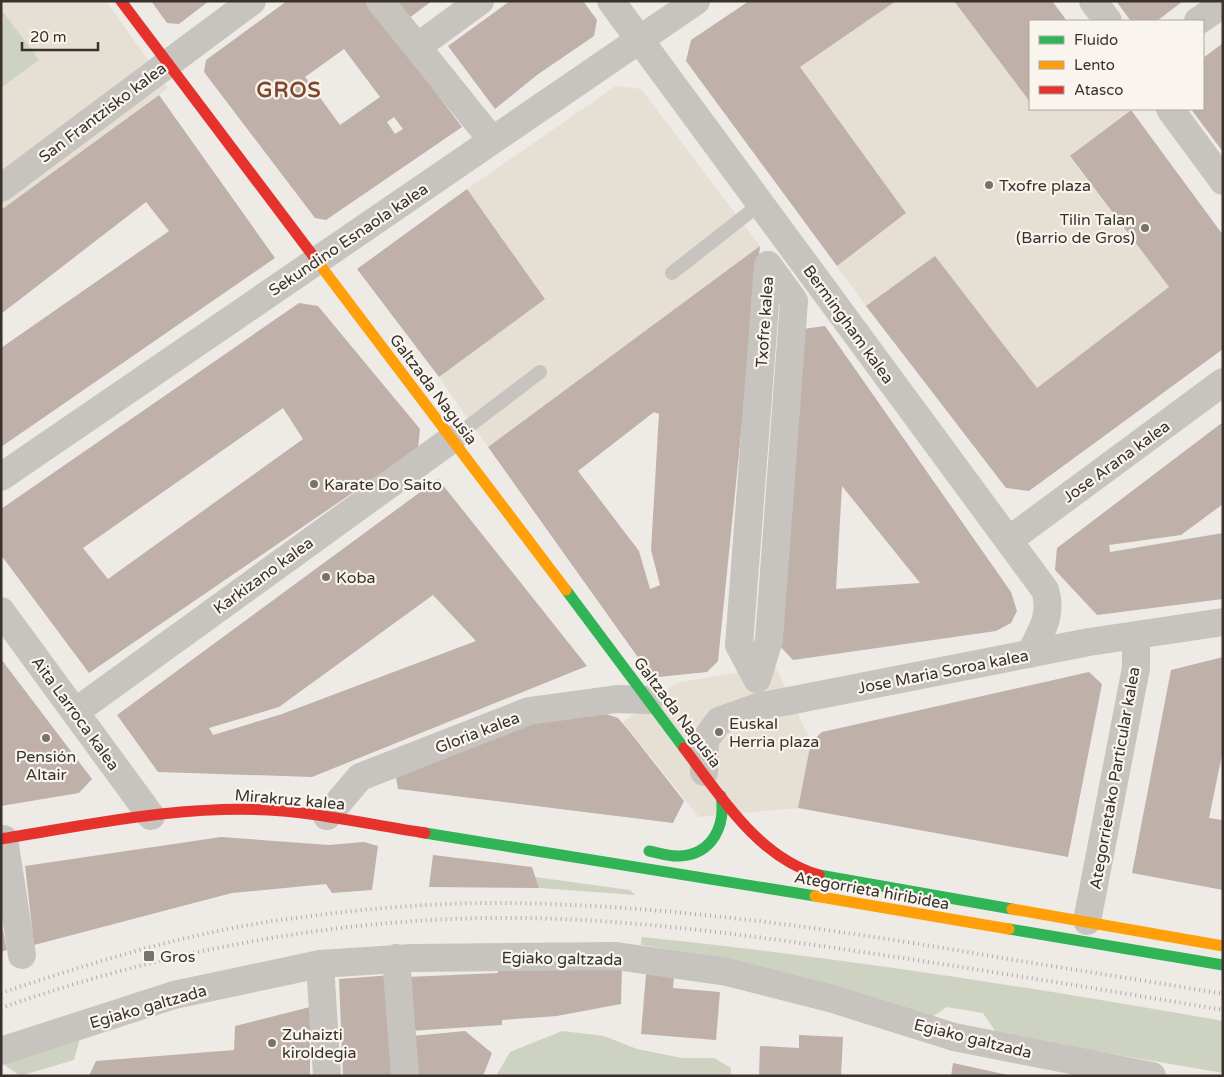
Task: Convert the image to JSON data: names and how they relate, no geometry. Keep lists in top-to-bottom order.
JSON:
{
  "streets": {
    "main road": ["Galtzada Nagusia", "Mirakruz kalea", "Ategorrieta hiribidea"],
    "street": [
      "San Frantzisko kalea",
      "Sekundino Esnaola kalea",
      "Txofre kalea",
      "Bermingham kalea",
      "Jose Arana kalea",
      "Karkizano kalea",
      "Jose Maria Soroa kalea",
      "Aita Larroca kalea",
      "Gloria kalea",
      "Ategorrietako Particular kalea",
      "Egiako galtzada"
    ]
  },
  "crossings": [
    ["San Frantzisko kalea", "Galtzada Nagusia"],
    ["Sekundino Esnaola kalea", "Bermingham kalea"],
    ["Sekundino Esnaola kalea", "Galtzada Nagusia"],
    ["Bermingham kalea", "Jose Arana kalea"],
    ["Bermingham kalea", "Jose Maria Soroa kalea"],
    ["Galtzada Nagusia", "Karkizano kalea"],
    ["Galtzada Nagusia", "Jose Maria Soroa kalea"],
    ["Galtzada Nagusia", "Gloria kalea"],
    ["Galtzada Nagusia", "Ategorrieta hiribidea"],
    ["Karkizano kalea", "Aita Larroca kalea"],
    ["Jose Maria Soroa kalea", "Ategorrietako Particular kalea"],
    ["Aita Larroca kalea", "Mirakruz kalea"],
    ["Gloria kalea", "Mirakruz kalea"],
    ["Ategorrietako Particular kalea", "Ategorrieta hiribidea"],
    ["Mirakruz kalea", "Ategorrieta hiribidea"]
  ],
  "districts": ["GROS"],
  "places": {
    "other": [
      "Txofre plaza",
      "Tilin Talan (Barrio de Gros)",
      "Karate Do Saito",
      "Koba",
      "Euskal Herria plaza",
      "Pensión Altair",
      "Zuhaizti kiroldegia"
    ],
    "transit": ["Gros"]
  },
  "legend": ["Fluido", "Lento", "Atasco"],
  "scale_bar": "20 m"
}
